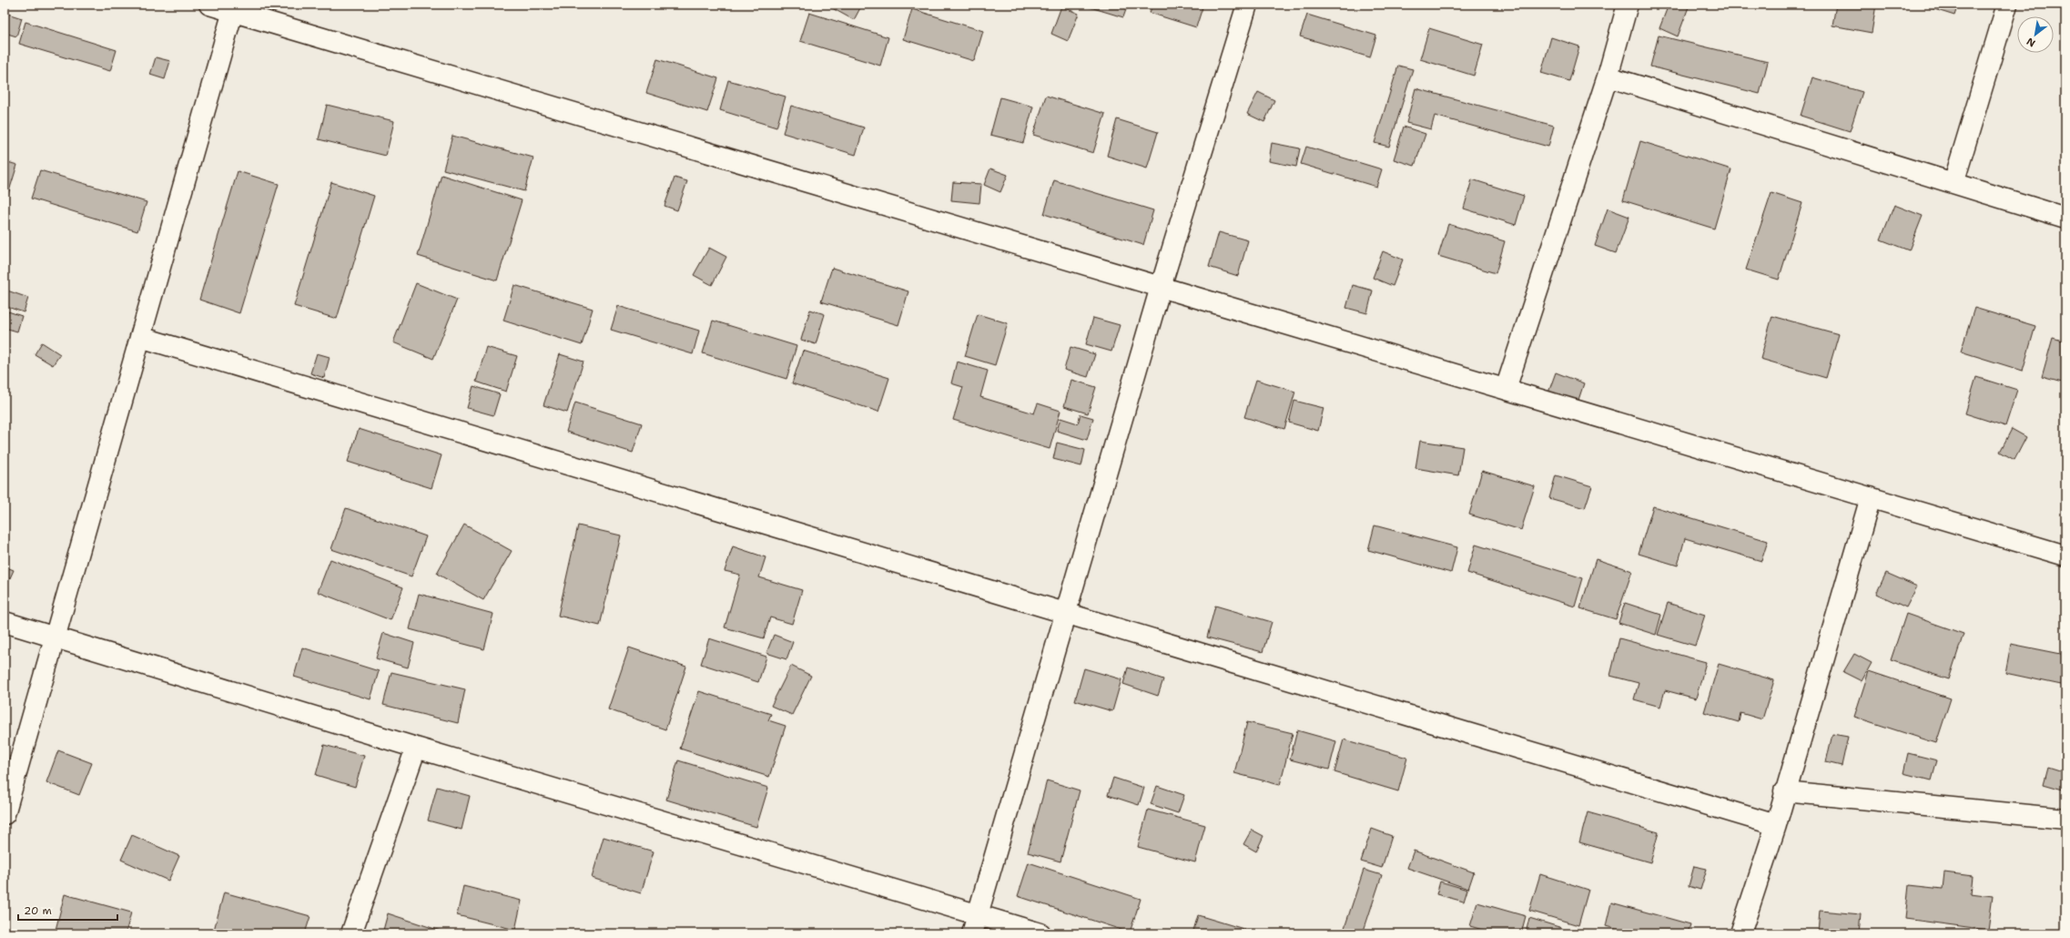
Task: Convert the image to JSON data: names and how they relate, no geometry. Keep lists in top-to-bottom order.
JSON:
{
  "scale_bar": "20 m",
  "north": "bottom left"
}
